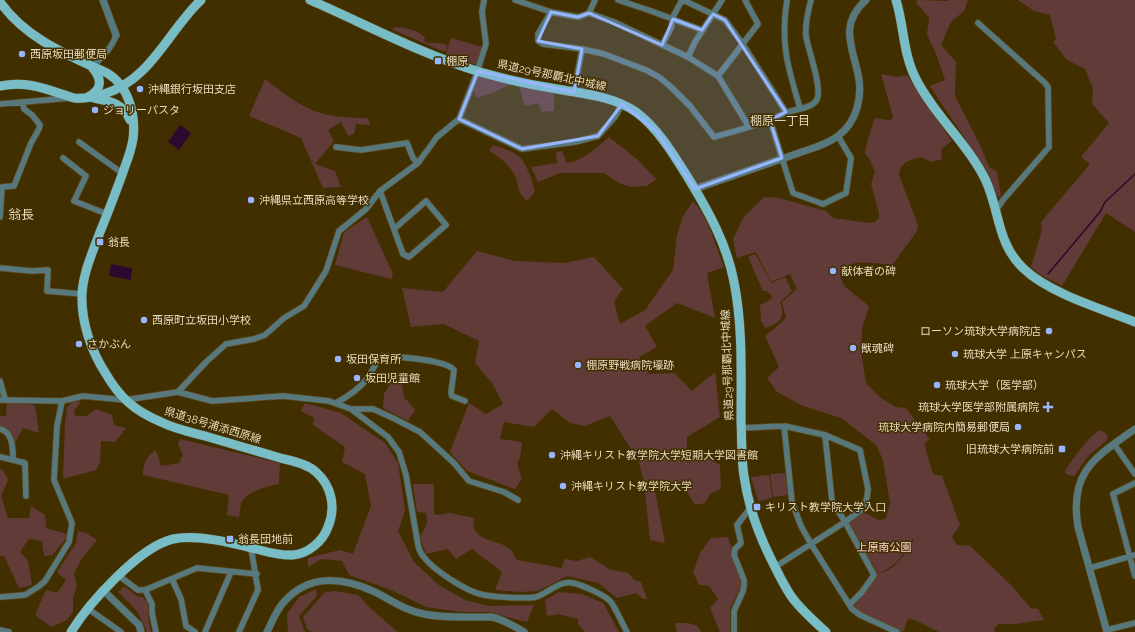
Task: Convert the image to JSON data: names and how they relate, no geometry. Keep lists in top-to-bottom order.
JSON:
{
  "streets": {
    "main road": ["県道29号那覇北中城線", "県道38号浦添西原線"]
  },
  "districts": ["棚原一丁目", "翁長"],
  "parks": ["上原南公園"],
  "places": {
    "other": [
      "西原坂田郵便局",
      "沖縄銀行坂田支店",
      "ジョリーパスタ",
      "沖縄県立西原高等学校",
      "献体者の碑",
      "西原町立坂田小学校",
      "ローソン琉球大学病院店",
      "さかぶん",
      "獣魂碑",
      "琉球大学 上原キャンパス",
      "坂田保育所",
      "棚原野戦病院壕跡",
      "坂田児童館",
      "琉球大学（医学部）",
      "琉球大学病院内簡易郵便局",
      "沖縄キリスト教学院大学短期大学図書館",
      "沖縄キリスト教学院大学"
    ],
    "transit": [
      "棚原",
      "翁長",
      "旧琉球大学病院前",
      "キリスト教学院大学入口",
      "翁長団地前"
    ],
    "health": ["琉球大学医学部附属病院"]
  }
}
